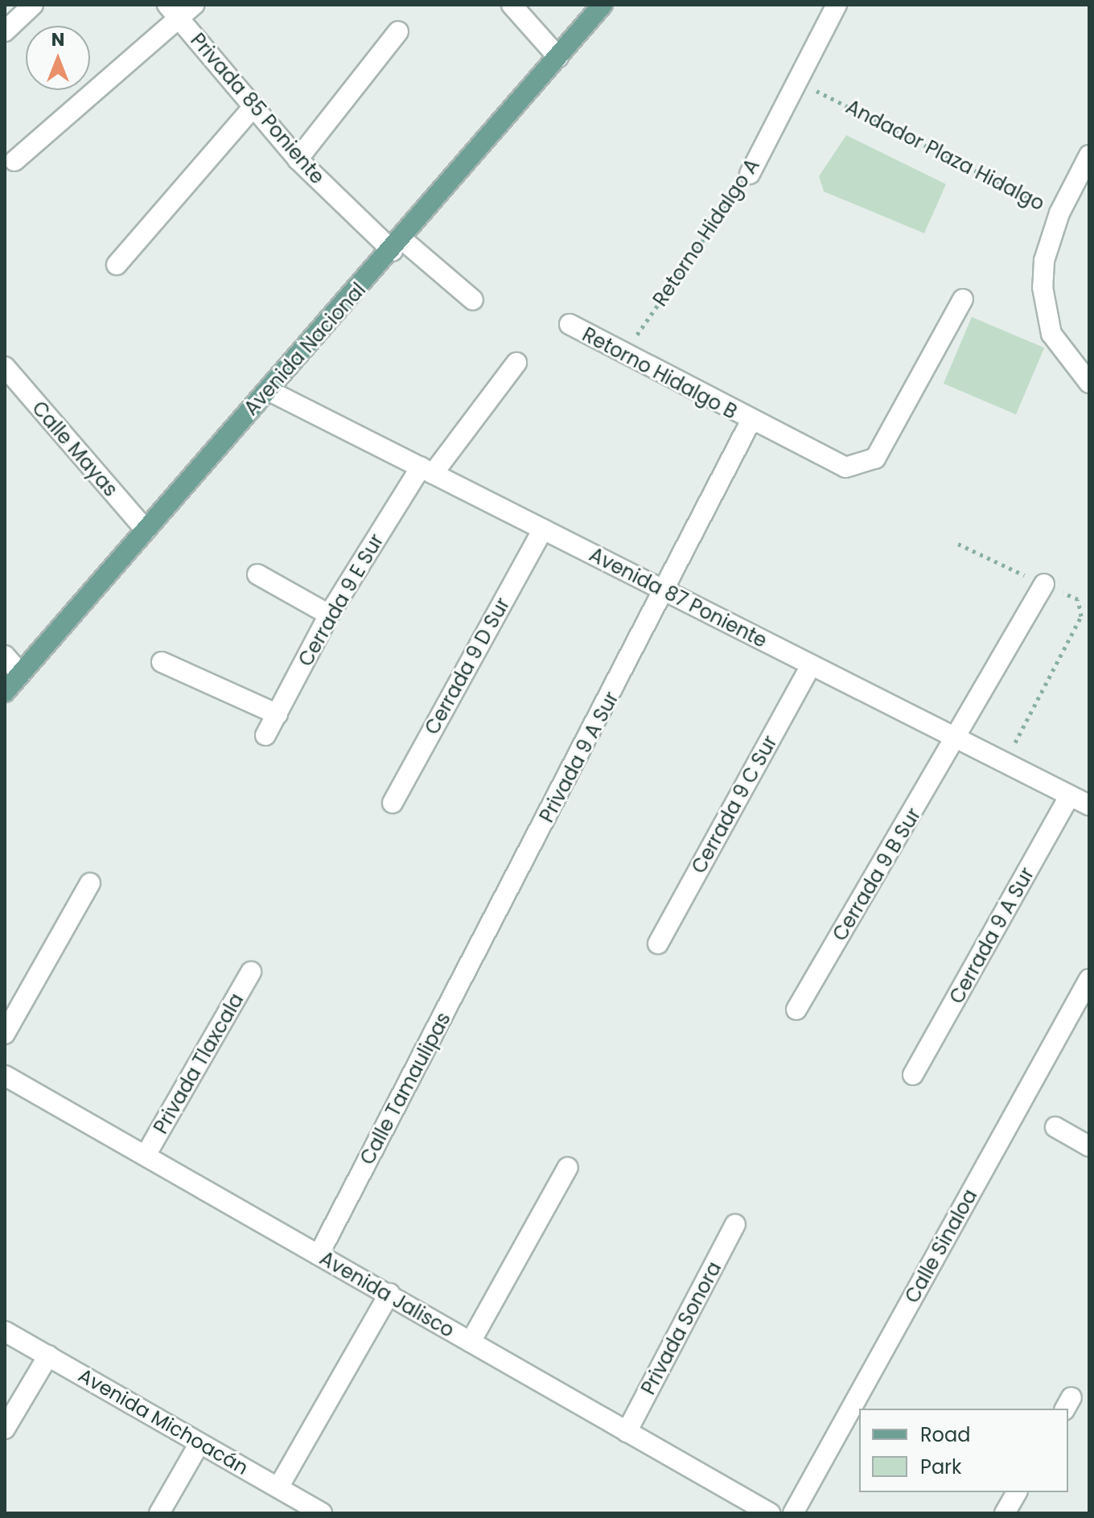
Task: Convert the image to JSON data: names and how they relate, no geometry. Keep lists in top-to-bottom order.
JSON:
{
  "streets": {
    "main road": ["Avenida Nacional"],
    "street": [
      "Privada 85 Poniente",
      "Andador Plaza Hidalgo",
      "Retorno Hidalgo A",
      "Retorno Hidalgo B",
      "Calle Mayas",
      "Avenida 87 Poniente",
      "Cerrada 9 E Sur",
      "Cerrada 9 D Sur",
      "Privada 9 A Sur",
      "Cerrada 9 C Sur",
      "Cerrada 9 B Sur",
      "Cerrada 9 A Sur",
      "Privada Tlaxcala",
      "Calle Tamaulipas",
      "Calle Sinaloa",
      "Avenida Jalisco",
      "Privada Sonora",
      "Avenida Michoacán"
    ]
  },
  "crossings": [
    ["Privada 85 Poniente", "Avenida Nacional"],
    ["Andador Plaza Hidalgo", "Retorno Hidalgo A"],
    ["Retorno Hidalgo A", "Retorno Hidalgo B"],
    ["Avenida Nacional", "Calle Mayas"],
    ["Avenida Nacional", "Avenida 87 Poniente"],
    ["Retorno Hidalgo B", "Avenida 87 Poniente"],
    ["Retorno Hidalgo B", "Privada 9 A Sur"],
    ["Avenida 87 Poniente", "Cerrada 9 E Sur"],
    ["Avenida 87 Poniente", "Cerrada 9 D Sur"],
    ["Avenida 87 Poniente", "Privada 9 A Sur"],
    ["Avenida 87 Poniente", "Cerrada 9 C Sur"],
    ["Avenida 87 Poniente", "Cerrada 9 B Sur"],
    ["Avenida 87 Poniente", "Cerrada 9 A Sur"],
    ["Privada 9 A Sur", "Calle Tamaulipas"],
    ["Privada Tlaxcala", "Avenida Jalisco"],
    ["Calle Tamaulipas", "Avenida Jalisco"],
    ["Avenida Jalisco", "Privada Sonora"]
  ],
  "legend": ["Road", "Park"],
  "north": "top"
}
